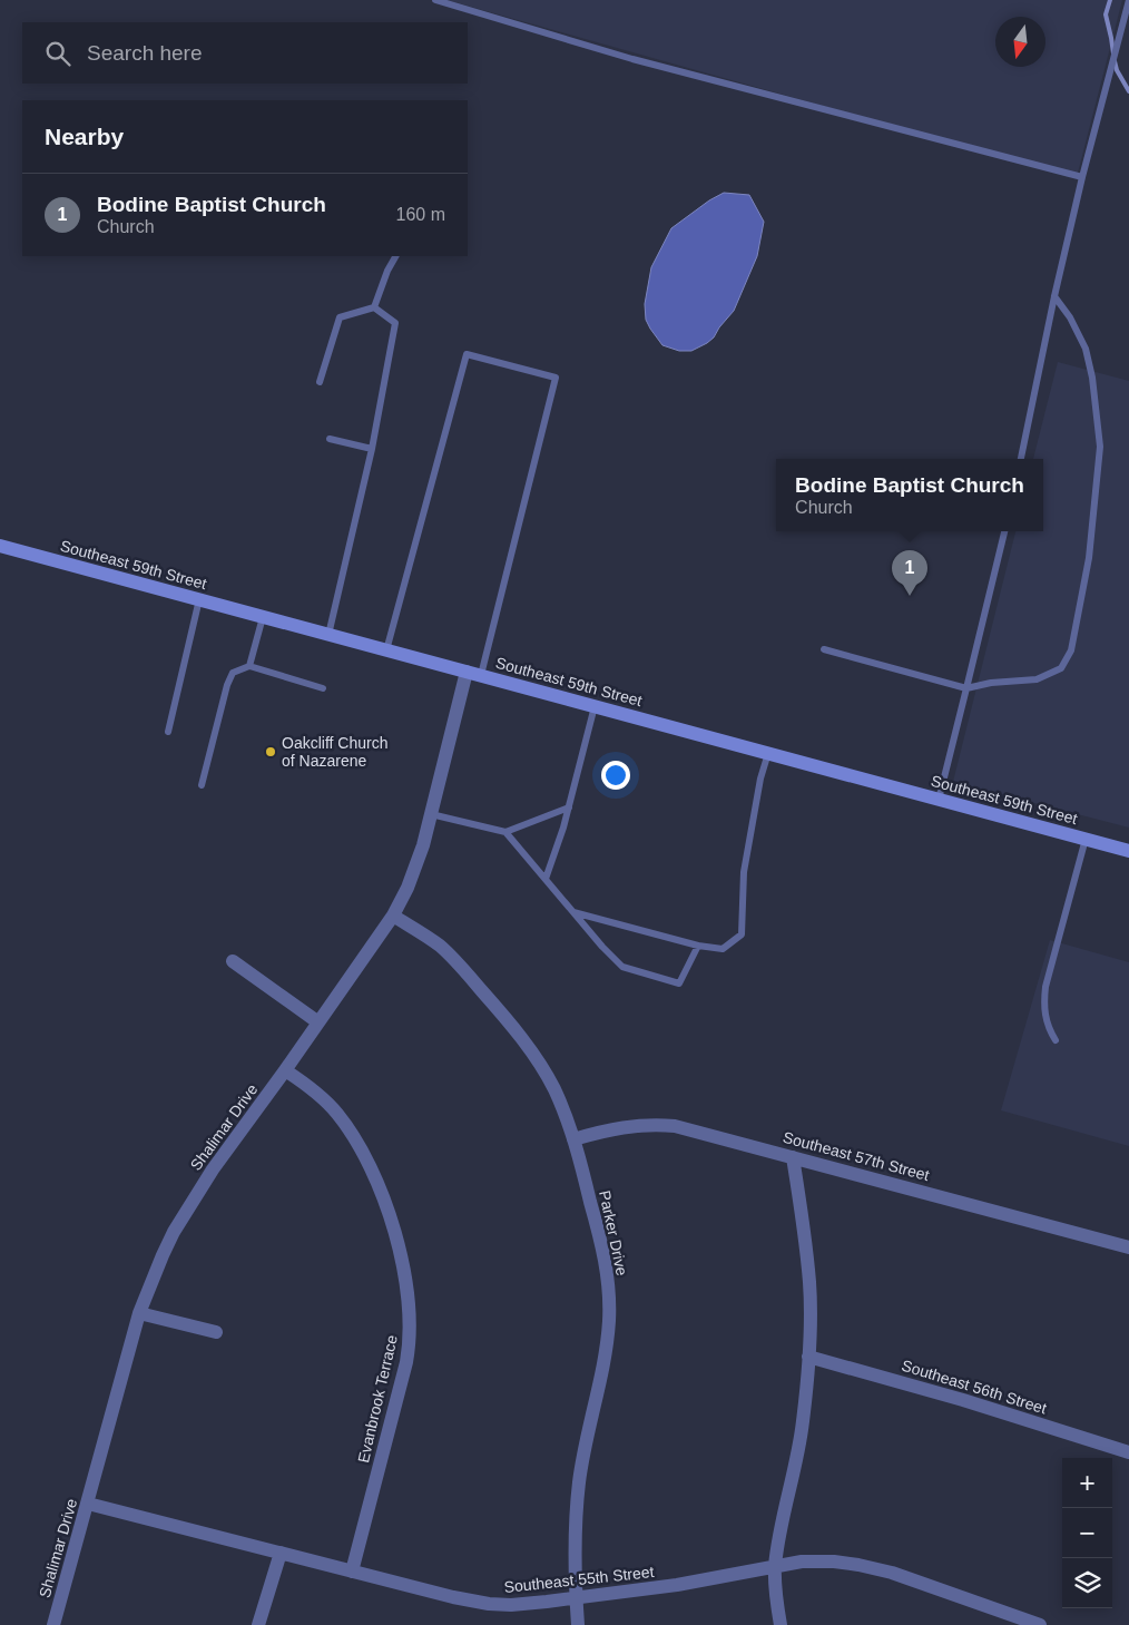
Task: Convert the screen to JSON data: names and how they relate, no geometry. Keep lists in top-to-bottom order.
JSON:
{
  "streets": {
    "main road": ["Southeast 59th Street"],
    "street": [
      "Shalimar Drive",
      "Southeast 57th Street",
      "Parker Drive",
      "Southeast 56th Street",
      "Evanbrook Terrace",
      "Southeast 55th Street"
    ]
  },
  "crossings": [
    ["Southeast 59th Street", "Shalimar Drive"],
    ["Shalimar Drive", "Parker Drive"],
    ["Shalimar Drive", "Evanbrook Terrace"],
    ["Shalimar Drive", "Southeast 55th Street"],
    ["Southeast 57th Street", "Parker Drive"],
    ["Parker Drive", "Southeast 55th Street"],
    ["Evanbrook Terrace", "Southeast 55th Street"]
  ],
  "places": ["Oakcliff Church of Nazarene"],
  "north": "bottom",
  "page": {
    "search": "Search here",
    "heading": "Nearby",
    "list": [
      {
        "mark": "1",
        "name": "Bodine Baptist Church",
        "note": "Church",
        "value": "160 m"
      }
    ],
    "popup": ["Bodine Baptist Church", "Church"],
    "pins": "1",
    "map_buttons": ["+", "−"]
  }
}
